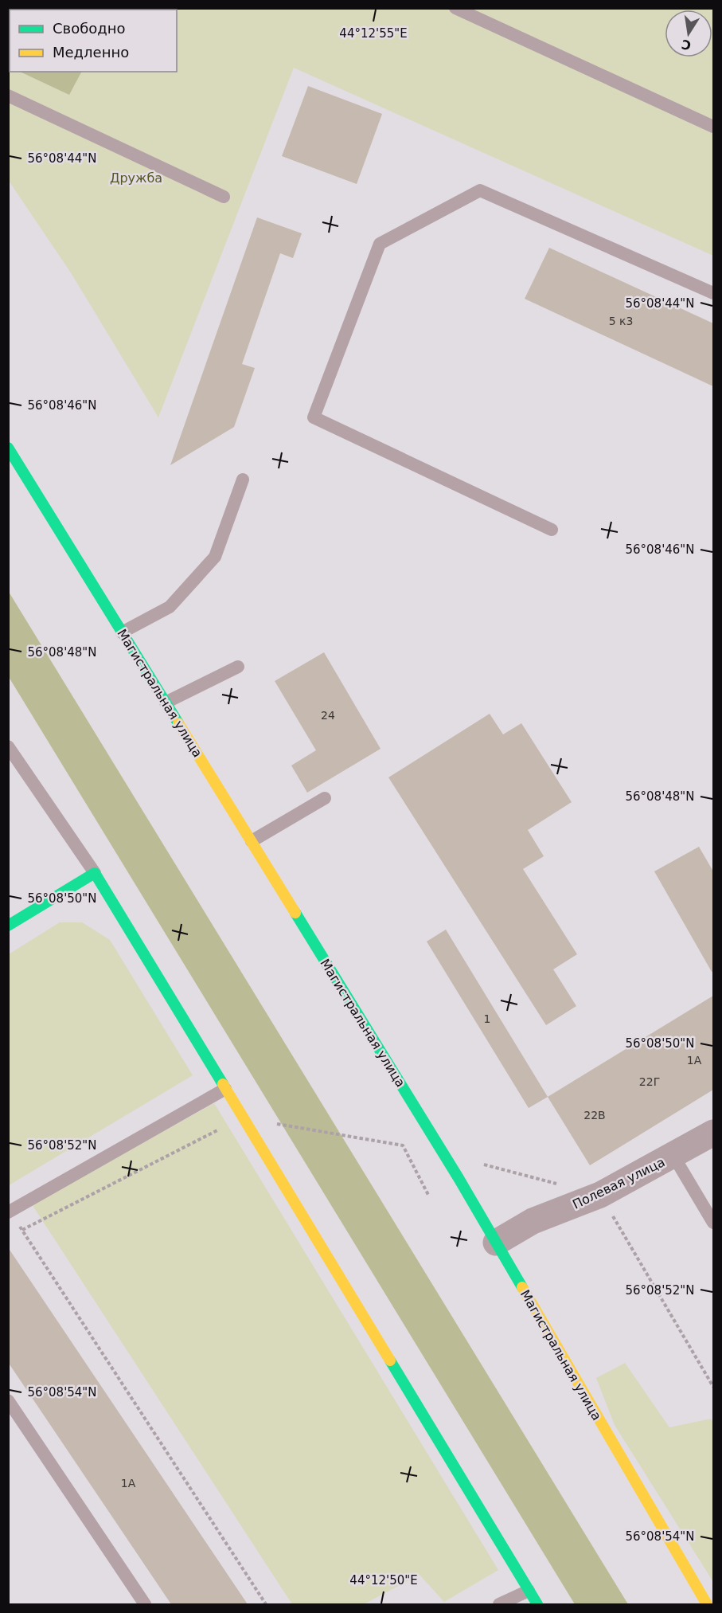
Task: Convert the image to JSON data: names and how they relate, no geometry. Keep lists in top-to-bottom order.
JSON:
{
  "streets": {
    "main road": ["Магистральная улица"],
    "street": ["Полевая улица"]
  },
  "crossings": [
    ["Магистральная улица", "Полевая улица"]
  ],
  "parks": ["Дружба"],
  "house_numbers": [
    "5 к3",
    "24",
    "1",
    "1А",
    "22Г",
    "22В",
    "1А"
  ],
  "legend": ["Свободно", "Медленно"],
  "north": "bottom",
  "coordinates": [
    "44°12'55\"E",
    "56°08'44\"N",
    "56°08'46\"N",
    "56°08'48\"N",
    "56°08'50\"N",
    "56°08'52\"N",
    "56°08'54\"N",
    "44°12'50\"E"
  ]
}
